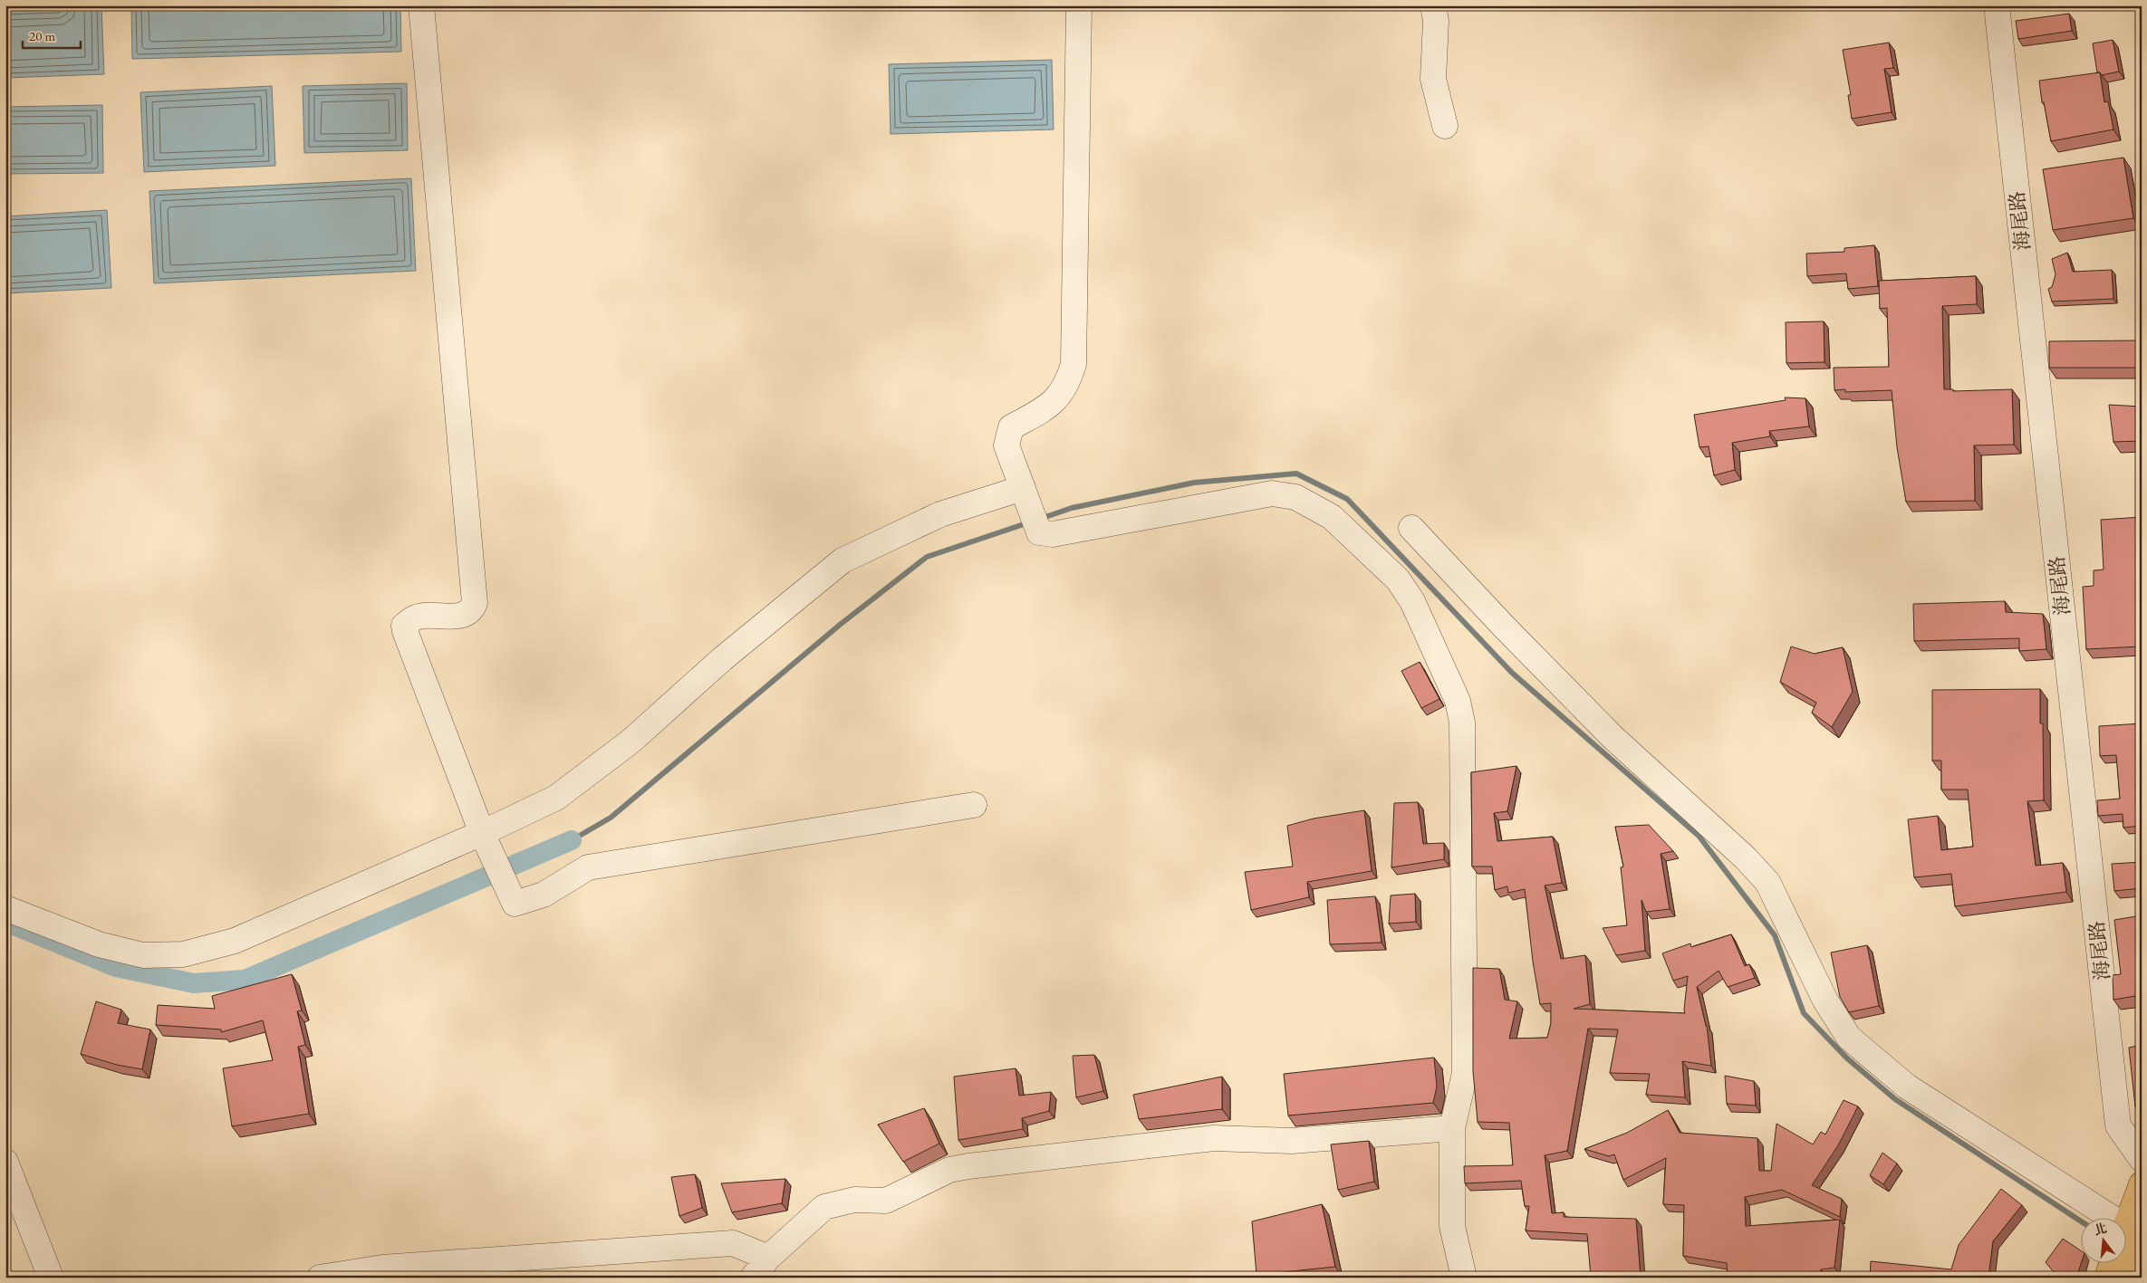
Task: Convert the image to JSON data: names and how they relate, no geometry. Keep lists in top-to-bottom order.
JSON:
{
  "streets": {
    "street": ["海尾路"]
  },
  "scale_bar": "20 m",
  "north": "top"
}
